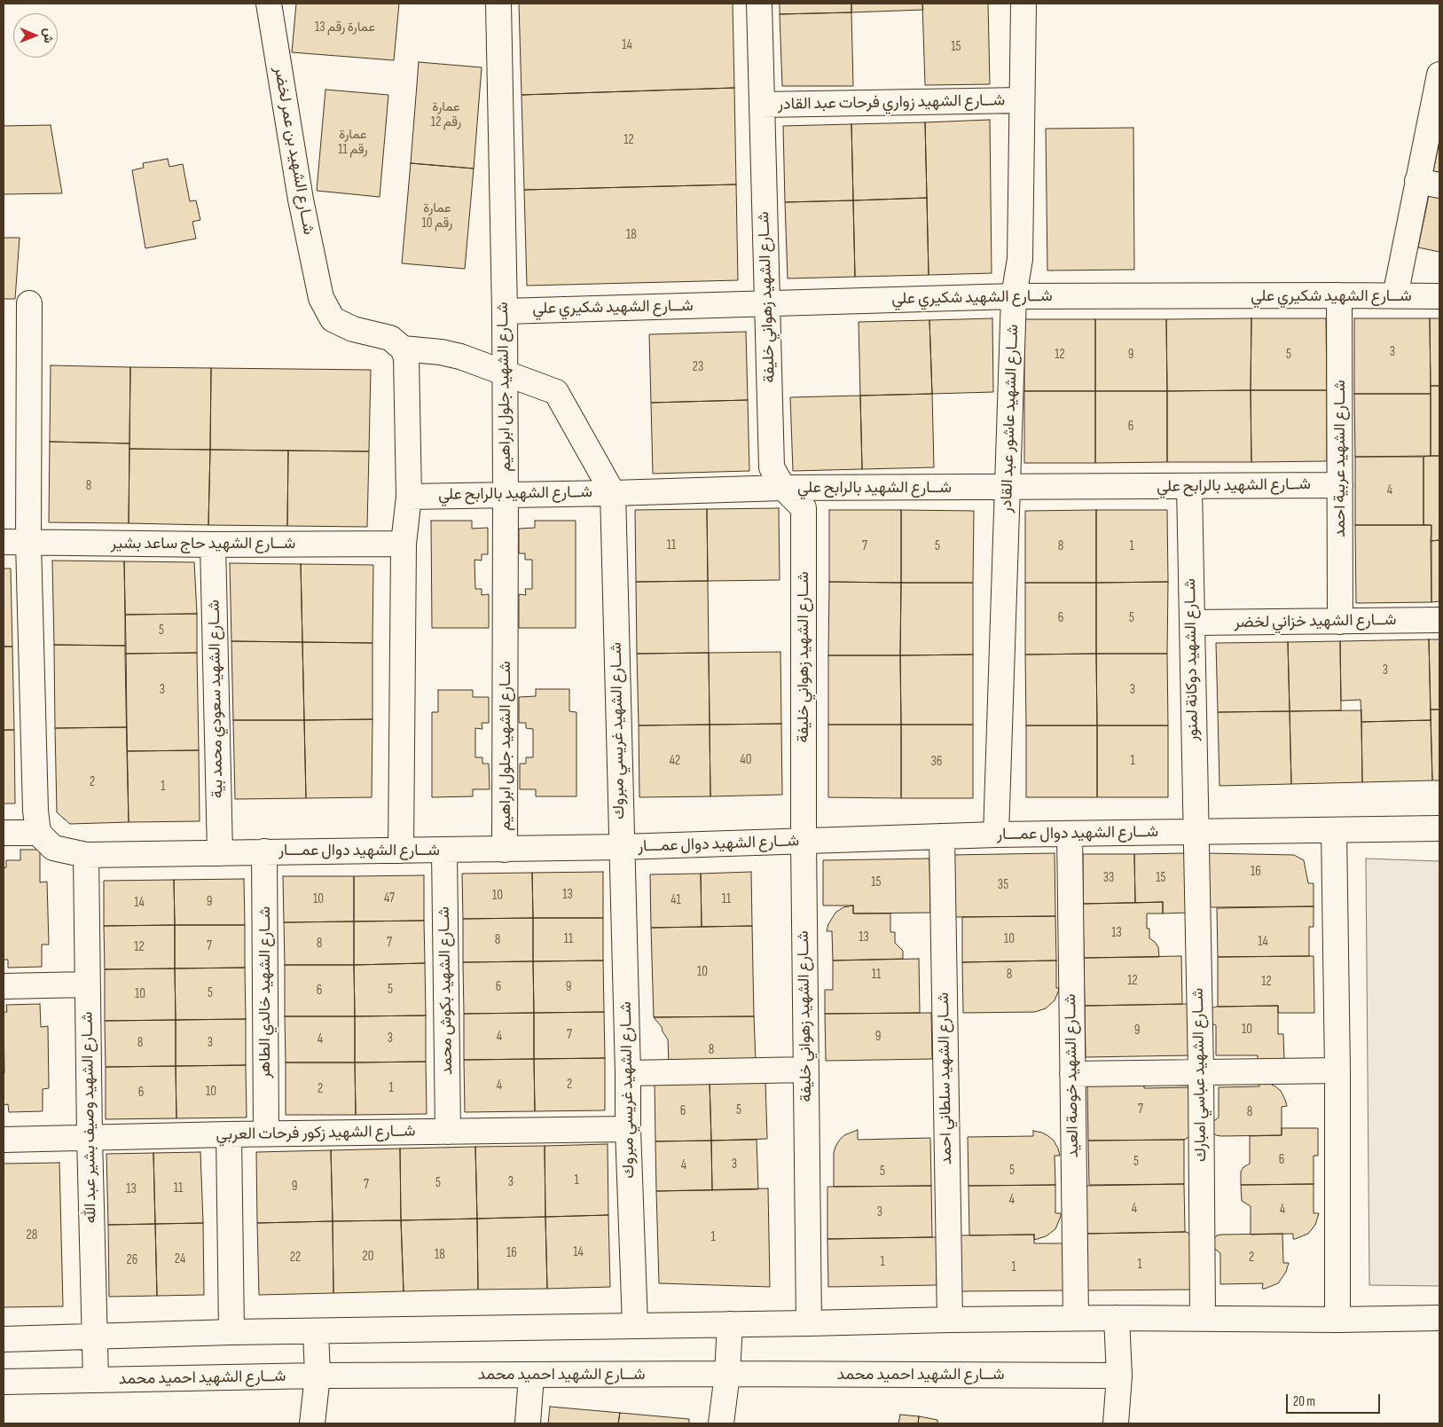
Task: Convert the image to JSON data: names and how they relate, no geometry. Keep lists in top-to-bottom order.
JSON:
{
  "streets": {
    "street": [
      "شــارع الشهيد زواري فرحات عبد القادر",
      "شــارع الشهيد بن عمر لخضر",
      "شــارع الشهيد شكيري علي",
      "شــارع الشهيد زهواني خليفة",
      "شــارع الشهيد جلول ابراهيم",
      "شــارع الشهيد عاشور عبد القادر",
      "شــارع الشهيد عربية احمد",
      "شــارع الشهيد بالرابح علي",
      "شــارع الشهيد حاج ساعد بشير",
      "شــارع الشهيد خزاني لخضر",
      "شــارع الشهيد دوكانة لمنور",
      "شــارع الشهيد سعودي محمد بية",
      "شــارع الشهيد غريسي مبروك",
      "شــارع الشهيد دوال عمـــار",
      "شــارع الشهيد بكوش محمد",
      "شــارع الشهيد خالدي الطاهر",
      "شــارع الشهيد عباسي امبارك",
      "شــارع الشهيد خوصة العيد",
      "شــارع الشهيد سلطاني احمد",
      "شــارع الشهيد وصيف بشير عبد الله",
      "شــارع الشهيد زكور فرحات العربي",
      "شــارع الشهيد احميد محمد"
    ]
  },
  "crossings": [
    ["شــارع الشهيد زواري فرحات عبد القادر", "شــارع الشهيد زهواني خليفة"],
    ["شــارع الشهيد زواري فرحات عبد القادر", "شــارع الشهيد عاشور عبد القادر"],
    ["شــارع الشهيد بن عمر لخضر", "شــارع الشهيد غريسي مبروك"],
    ["شــارع الشهيد شكيري علي", "شــارع الشهيد زهواني خليفة"],
    ["شــارع الشهيد شكيري علي", "شــارع الشهيد جلول ابراهيم"],
    ["شــارع الشهيد شكيري علي", "شــارع الشهيد عاشور عبد القادر"],
    ["شــارع الشهيد شكيري علي", "شــارع الشهيد عربية احمد"],
    ["شــارع الشهيد زهواني خليفة", "شــارع الشهيد بالرابح علي"],
    ["شــارع الشهيد زهواني خليفة", "شــارع الشهيد دوال عمـــار"],
    ["شــارع الشهيد جلول ابراهيم", "شــارع الشهيد بالرابح علي"],
    ["شــارع الشهيد جلول ابراهيم", "شــارع الشهيد غريسي مبروك"],
    ["شــارع الشهيد جلول ابراهيم", "شــارع الشهيد دوال عمـــار"],
    ["شــارع الشهيد عاشور عبد القادر", "شــارع الشهيد بالرابح علي"],
    ["شــارع الشهيد عاشور عبد القادر", "شــارع الشهيد دوال عمـــار"],
    ["شــارع الشهيد عربية احمد", "شــارع الشهيد بالرابح علي"],
    ["شــارع الشهيد عربية احمد", "شــارع الشهيد خزاني لخضر"],
    ["شــارع الشهيد بالرابح علي", "شــارع الشهيد دوكانة لمنور"],
    ["شــارع الشهيد بالرابح علي", "شــارع الشهيد غريسي مبروك"],
    ["شــارع الشهيد حاج ساعد بشير", "شــارع الشهيد سعودي محمد بية"],
    ["شــارع الشهيد خزاني لخضر", "شــارع الشهيد دوكانة لمنور"],
    ["شــارع الشهيد دوكانة لمنور", "شــارع الشهيد دوال عمـــار"],
    ["شــارع الشهيد دوكانة لمنور", "شــارع الشهيد عباسي امبارك"],
    ["شــارع الشهيد سعودي محمد بية", "شــارع الشهيد دوال عمـــار"],
    ["شــارع الشهيد غريسي مبروك", "شــارع الشهيد دوال عمـــار"],
    ["شــارع الشهيد غريسي مبروك", "شــارع الشهيد زكور فرحات العربي"],
    ["شــارع الشهيد دوال عمـــار", "شــارع الشهيد بكوش محمد"],
    ["شــارع الشهيد دوال عمـــار", "شــارع الشهيد خالدي الطاهر"],
    ["شــارع الشهيد دوال عمـــار", "شــارع الشهيد عباسي امبارك"],
    ["شــارع الشهيد دوال عمـــار", "شــارع الشهيد خوصة العيد"],
    ["شــارع الشهيد دوال عمـــار", "شــارع الشهيد سلطاني احمد"],
    ["شــارع الشهيد دوال عمـــار", "شــارع الشهيد وصيف بشير عبد الله"],
    ["شــارع الشهيد بكوش محمد", "شــارع الشهيد زكور فرحات العربي"],
    ["شــارع الشهيد خالدي الطاهر", "شــارع الشهيد زكور فرحات العربي"],
    ["شــارع الشهيد وصيف بشير عبد الله", "شــارع الشهيد زكور فرحات العربي"],
    ["شــارع الشهيد وصيف بشير عبد الله", "شــارع الشهيد احميد محمد"]
  ],
  "house_numbers": [
    "عمارة رقم 13",
    "14",
    "15",
    "عمارة رقم 12",
    "عمارة رقم 11",
    "12",
    "عمارة رقم 10",
    "18",
    "3",
    "12",
    "9",
    "5",
    "23",
    "6",
    "8",
    "4",
    "11",
    "7",
    "5",
    "8",
    "1",
    "6",
    "5",
    "5",
    "3",
    "3",
    "3",
    "40",
    "42",
    "1",
    "36",
    "2",
    "1",
    "16",
    "33",
    "15",
    "15",
    "35",
    "13",
    "10",
    "47",
    "10",
    "11",
    "41",
    "9",
    "14",
    "13",
    "13",
    "11",
    "10",
    "8",
    "14",
    "7",
    "8",
    "7",
    "12",
    "10",
    "11",
    "8",
    "12",
    "12",
    "6",
    "9",
    "5",
    "6",
    "5",
    "10",
    "10",
    "9",
    "7",
    "4",
    "9",
    "3",
    "4",
    "8",
    "3",
    "8",
    "2",
    "4",
    "1",
    "2",
    "10",
    "6",
    "7",
    "5",
    "6",
    "8",
    "6",
    "5",
    "3",
    "4",
    "5",
    "5",
    "1",
    "3",
    "5",
    "7",
    "9",
    "11",
    "13",
    "4",
    "4",
    "4",
    "3",
    "28",
    "1",
    "14",
    "16",
    "18",
    "20",
    "22",
    "2",
    "24",
    "26",
    "1",
    "1",
    "1"
  ],
  "scale_bar": "20 m",
  "north": "right"
}
